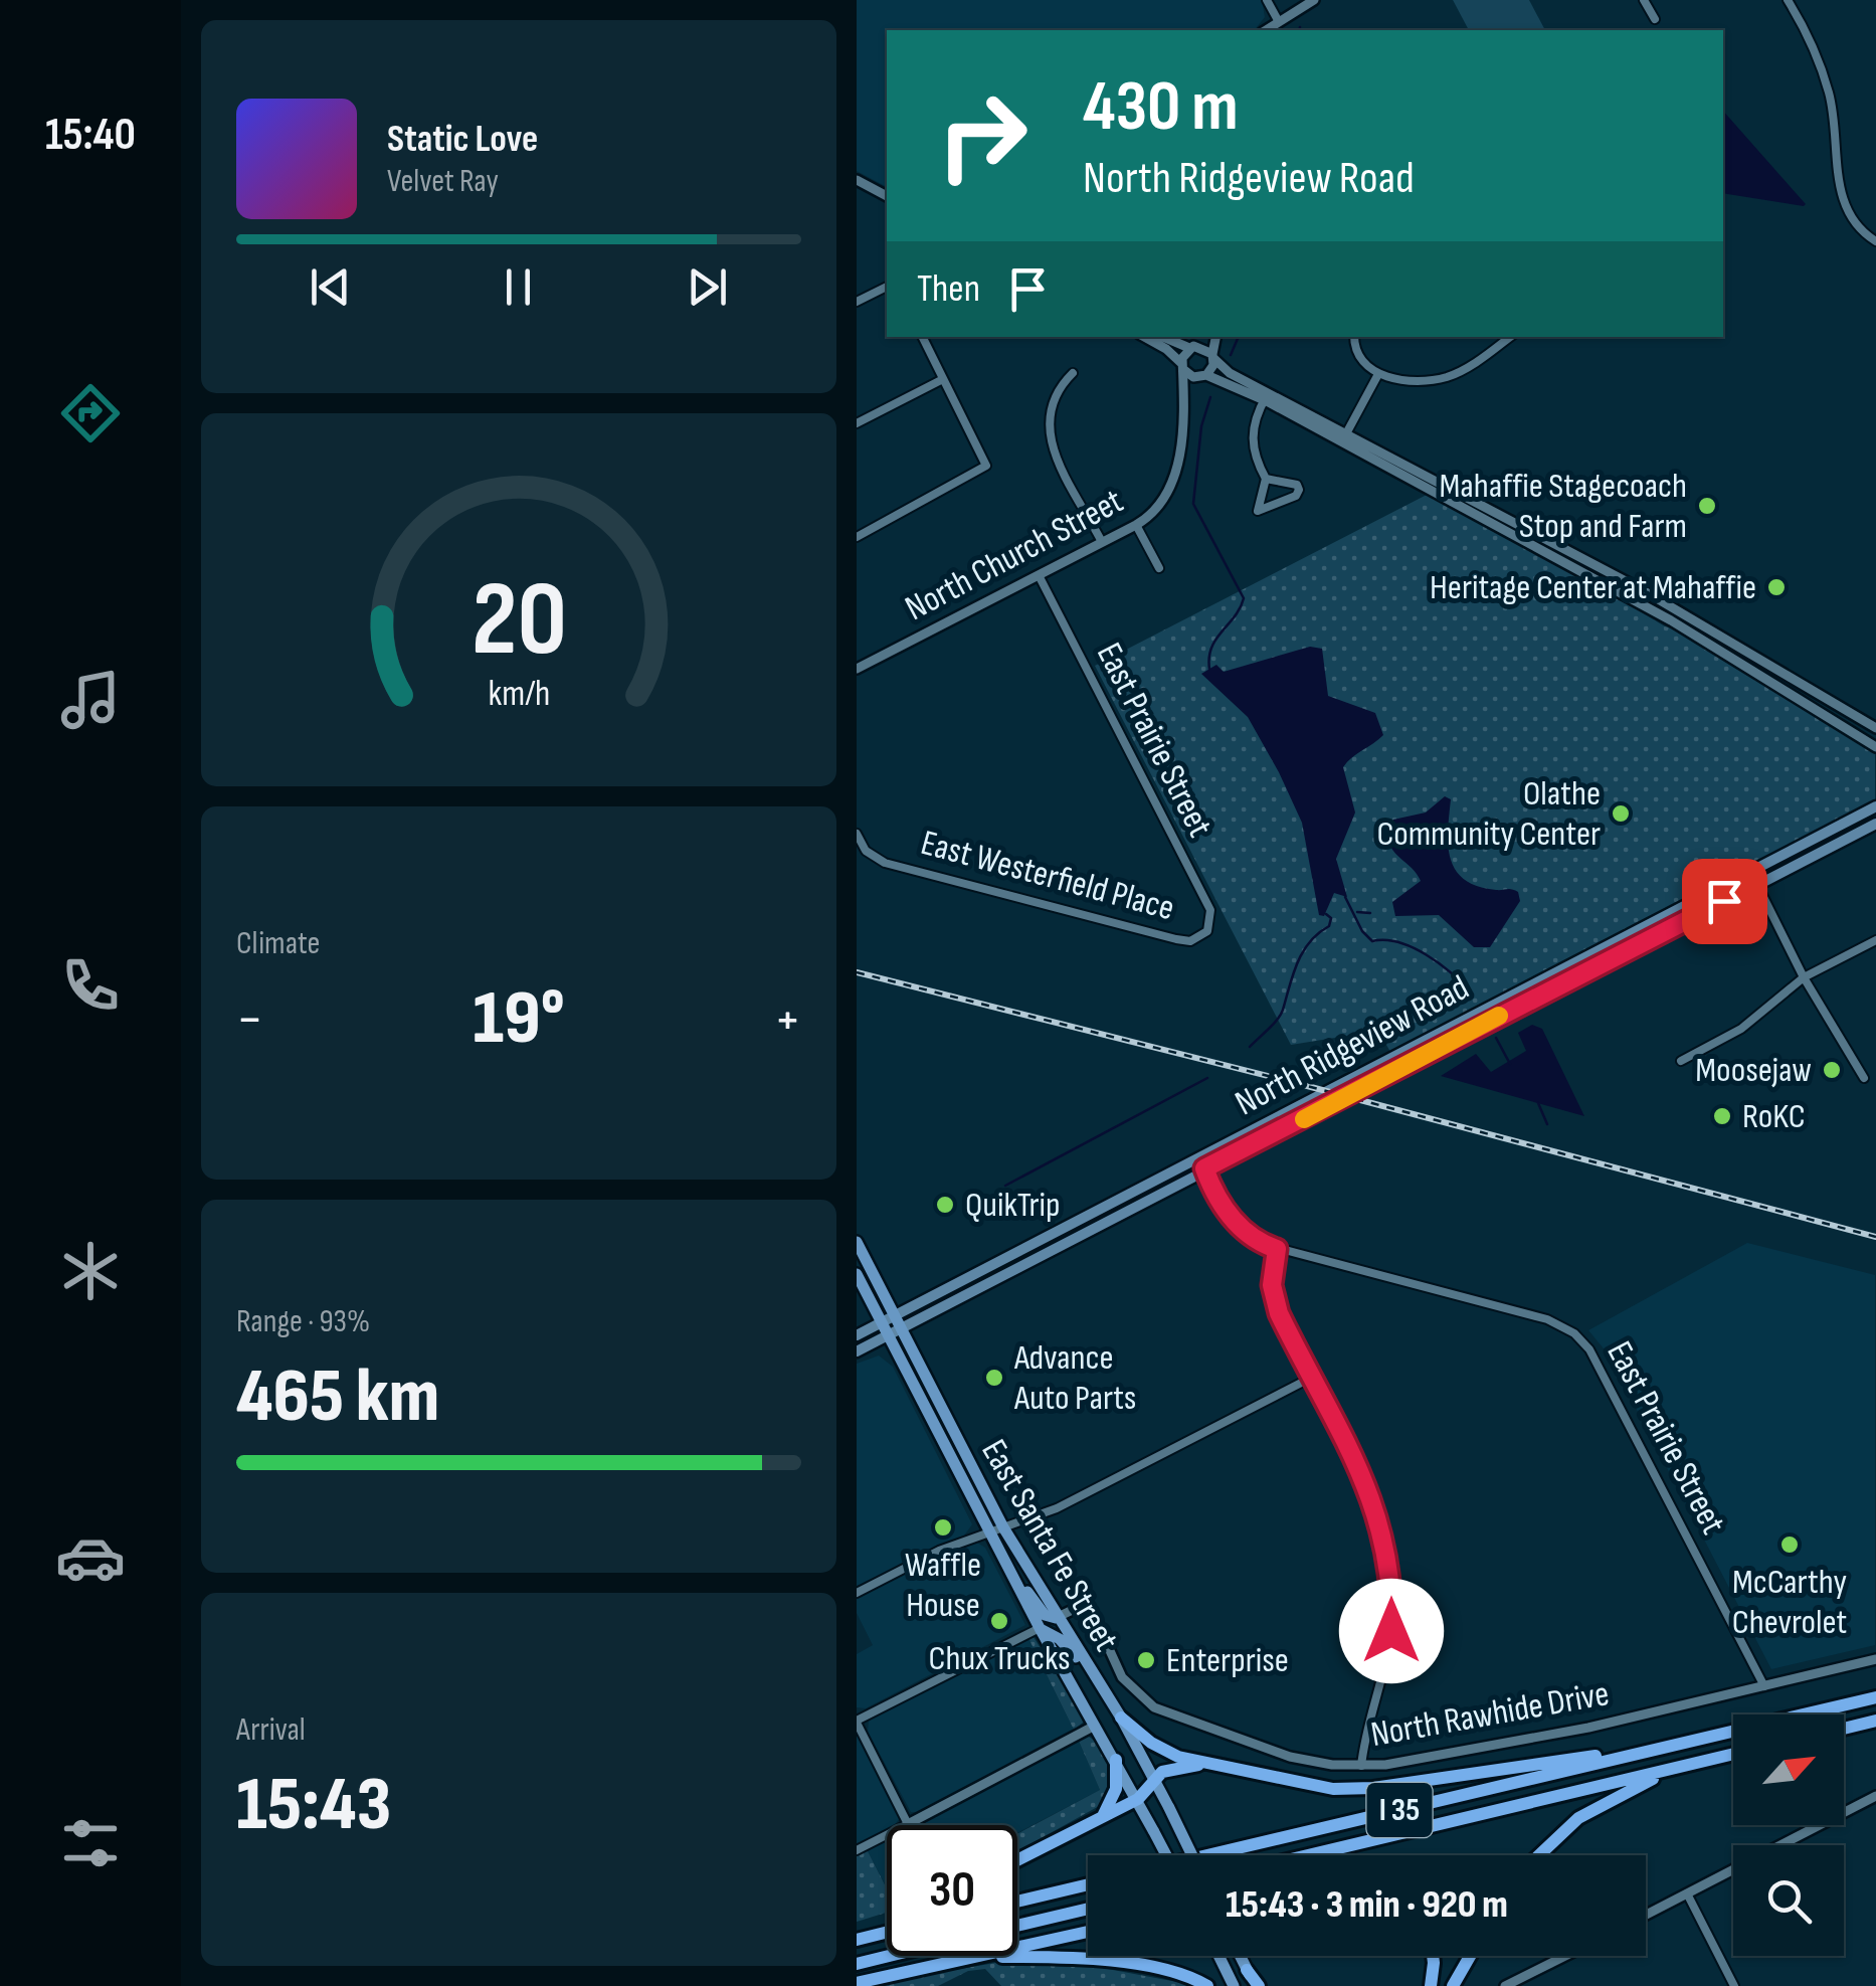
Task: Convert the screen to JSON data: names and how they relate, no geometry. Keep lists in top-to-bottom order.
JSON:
{
  "streets": {
    "highway": ["I 35"],
    "main road": ["North Ridgeview Road", "East Santa Fe Street"],
    "street": [
      "North Church Street",
      "East Prairie Street",
      "East Westerfield Place",
      "North Rawhide Drive"
    ]
  },
  "crossings": [
    ["North Church Street", "East Prairie Street"],
    ["East Prairie Street", "East Westerfield Place"],
    ["East Prairie Street", "North Ridgeview Road"],
    ["East Prairie Street", "North Rawhide Drive"],
    ["North Ridgeview Road", "East Santa Fe Street"],
    ["East Santa Fe Street", "North Rawhide Drive"]
  ],
  "places": [
    "Mahaffie Stagecoach Stop and Farm",
    "Heritage Center at Mahaffie",
    "Olathe Community Center",
    "Moosejaw",
    "RoKC",
    "QuikTrip",
    "Advance Auto Parts",
    "Waffle House",
    "McCarthy Chevrolet",
    "Chux Trucks",
    "Enterprise"
  ],
  "north": "top right",
  "page": {
    "tabs": "15:40",
    "turn": ["430 m", "North Ridgeview Road"],
    "song": ["Static Love", "Velvet Ray"],
    "then": "Then",
    "tile": [
      "Climate",
      ["Range · 93%", "465 km"],
      ["Arrival", "15:43"]
    ],
    "heat": ["−", "19°", "+"],
    "limit": "30",
    "trip": "15:43 · 3 min · 920 m",
    "gauge": ["20", "km/h"]
  }
}
